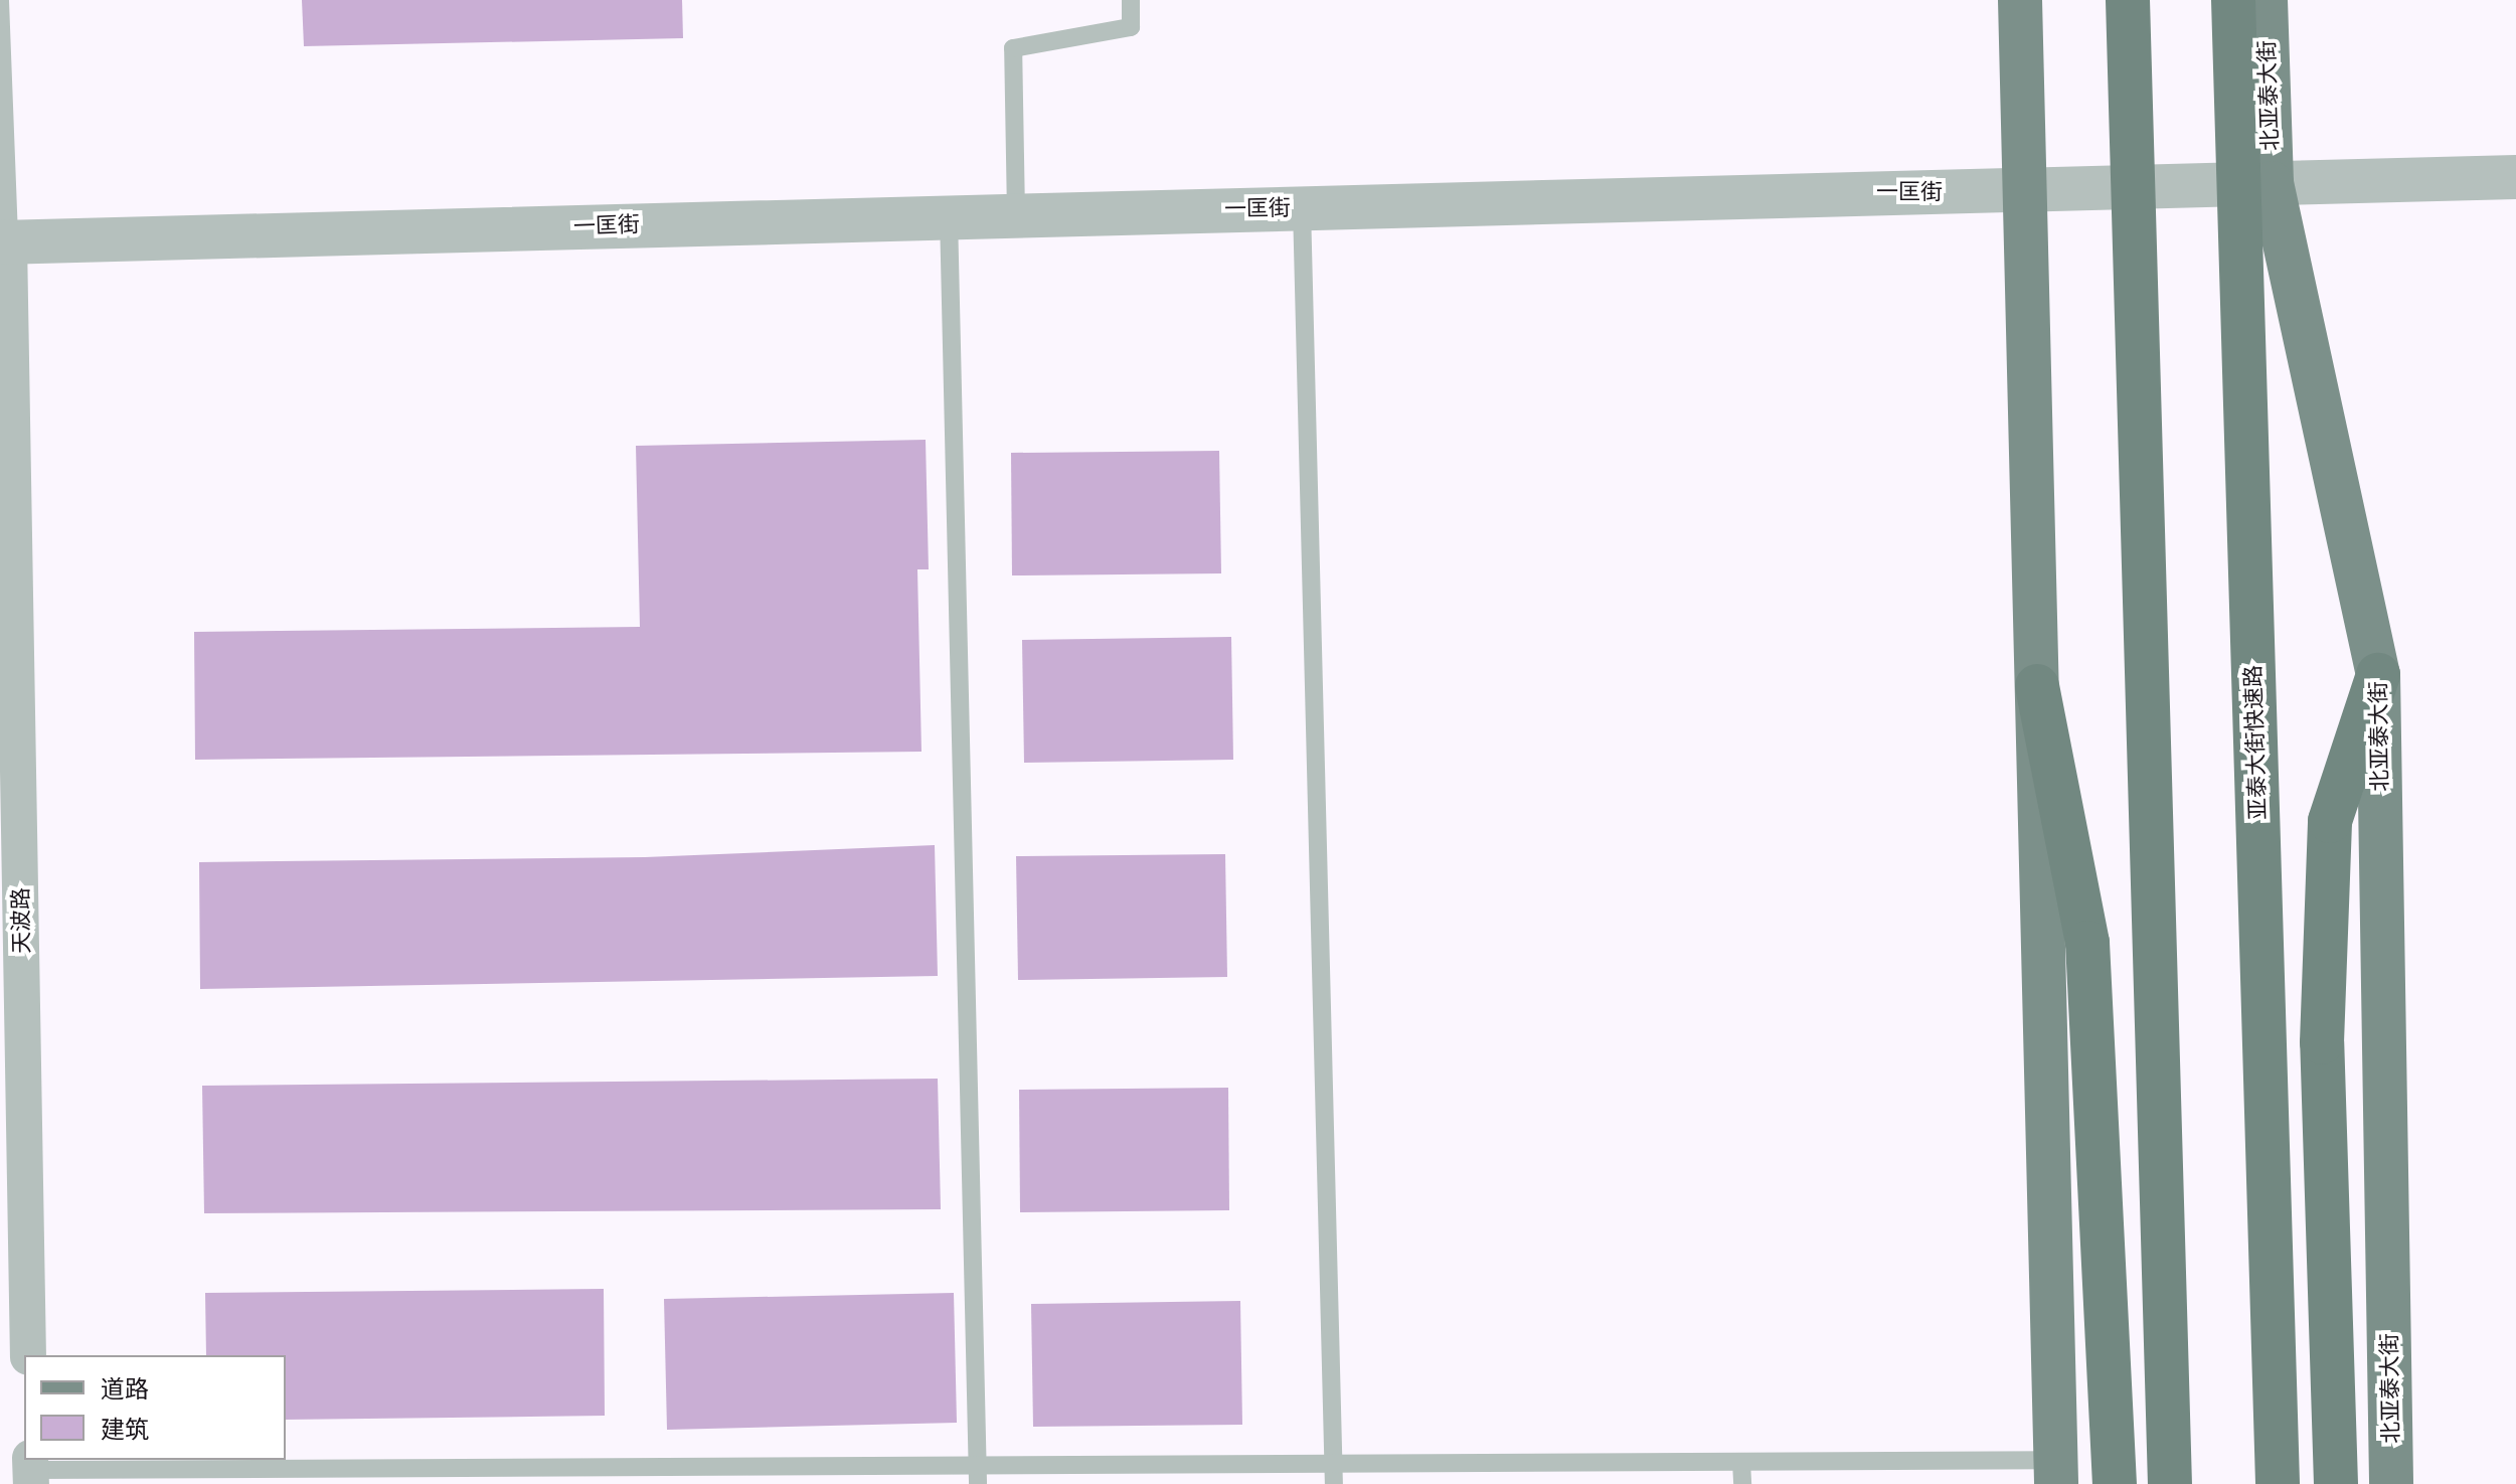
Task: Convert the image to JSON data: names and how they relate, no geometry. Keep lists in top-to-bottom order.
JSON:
{
  "streets": {
    "highway": ["亚泰大街快速路"],
    "main road": ["北亚泰大街"],
    "street": ["一匡街", "天波路"]
  },
  "crossings": [
    ["北亚泰大街", "一匡街"],
    ["一匡街", "天波路"]
  ],
  "legend": ["道路", "建筑"]
}
